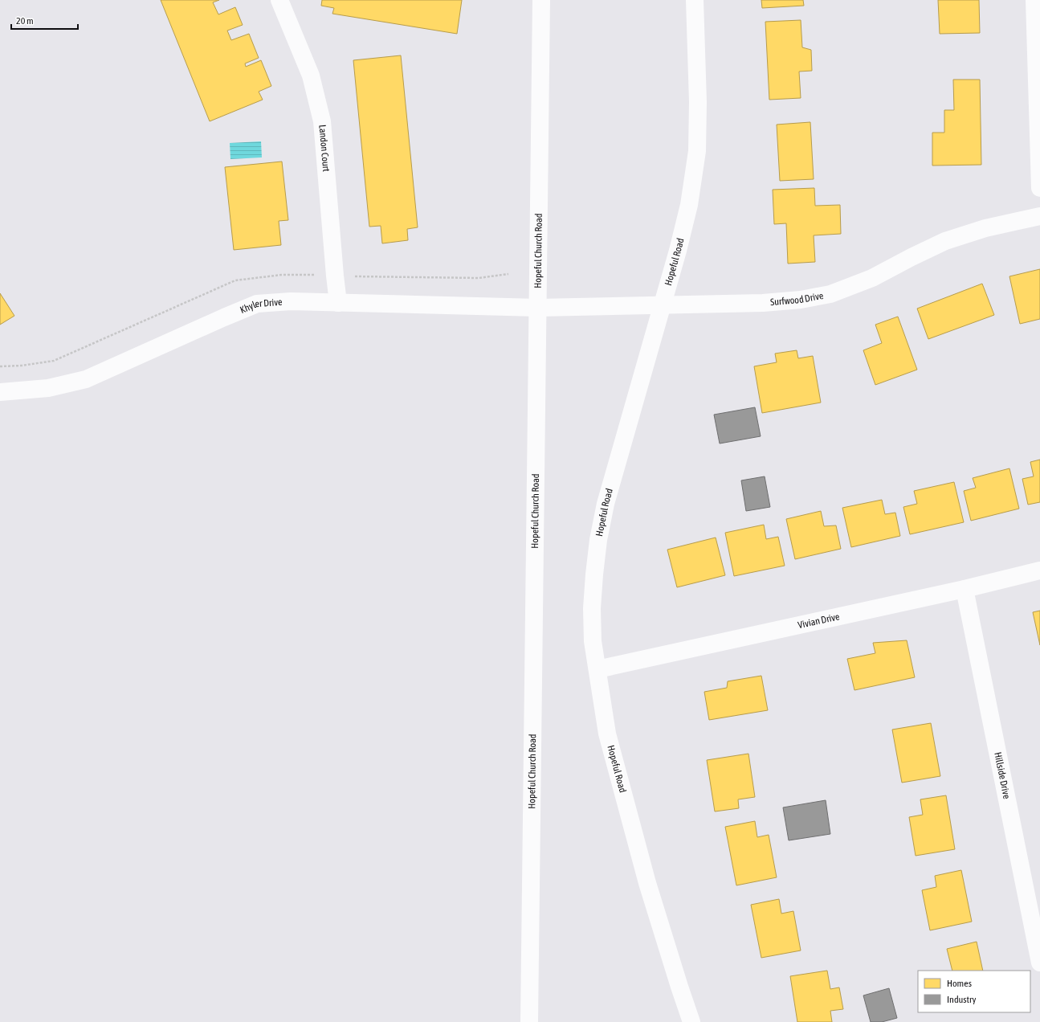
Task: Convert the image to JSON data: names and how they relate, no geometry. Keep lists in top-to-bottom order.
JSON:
{
  "streets": {
    "street": [
      "Landon Court",
      "Hopeful Church Road",
      "Hopeful Road",
      "Surfwood Drive",
      "Khyler Drive",
      "Vivian Drive",
      "Hillside Drive"
    ]
  },
  "crossings": [
    ["Landon Court", "Khyler Drive"],
    ["Hopeful Church Road", "Surfwood Drive"],
    ["Hopeful Church Road", "Khyler Drive"],
    ["Hopeful Road", "Surfwood Drive"],
    ["Hopeful Road", "Vivian Drive"],
    ["Surfwood Drive", "Khyler Drive"],
    ["Vivian Drive", "Hillside Drive"]
  ],
  "legend": ["Homes", "Industry"],
  "scale_bar": "20 m"
}
